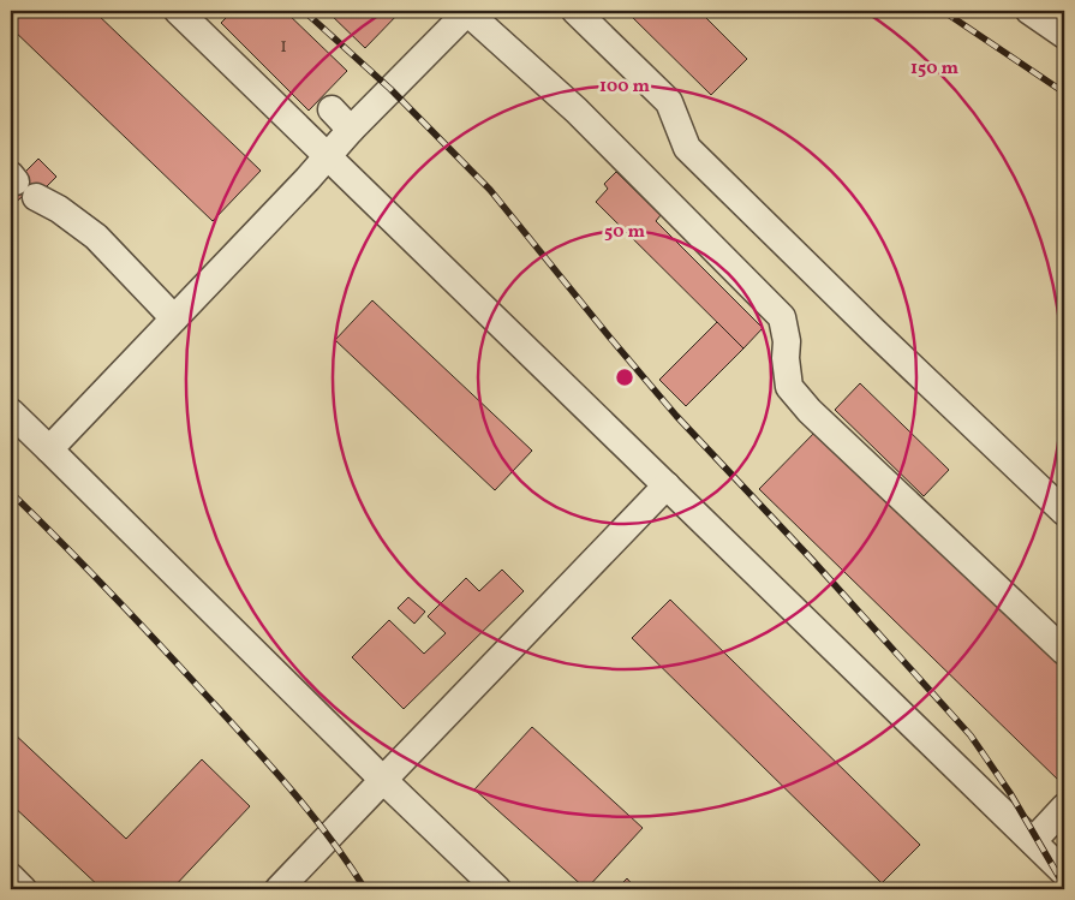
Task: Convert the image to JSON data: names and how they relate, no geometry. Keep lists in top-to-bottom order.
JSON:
{
  "house_numbers": ["1"],
  "rings": ["150 m", "100 m", "50 m"]
}
